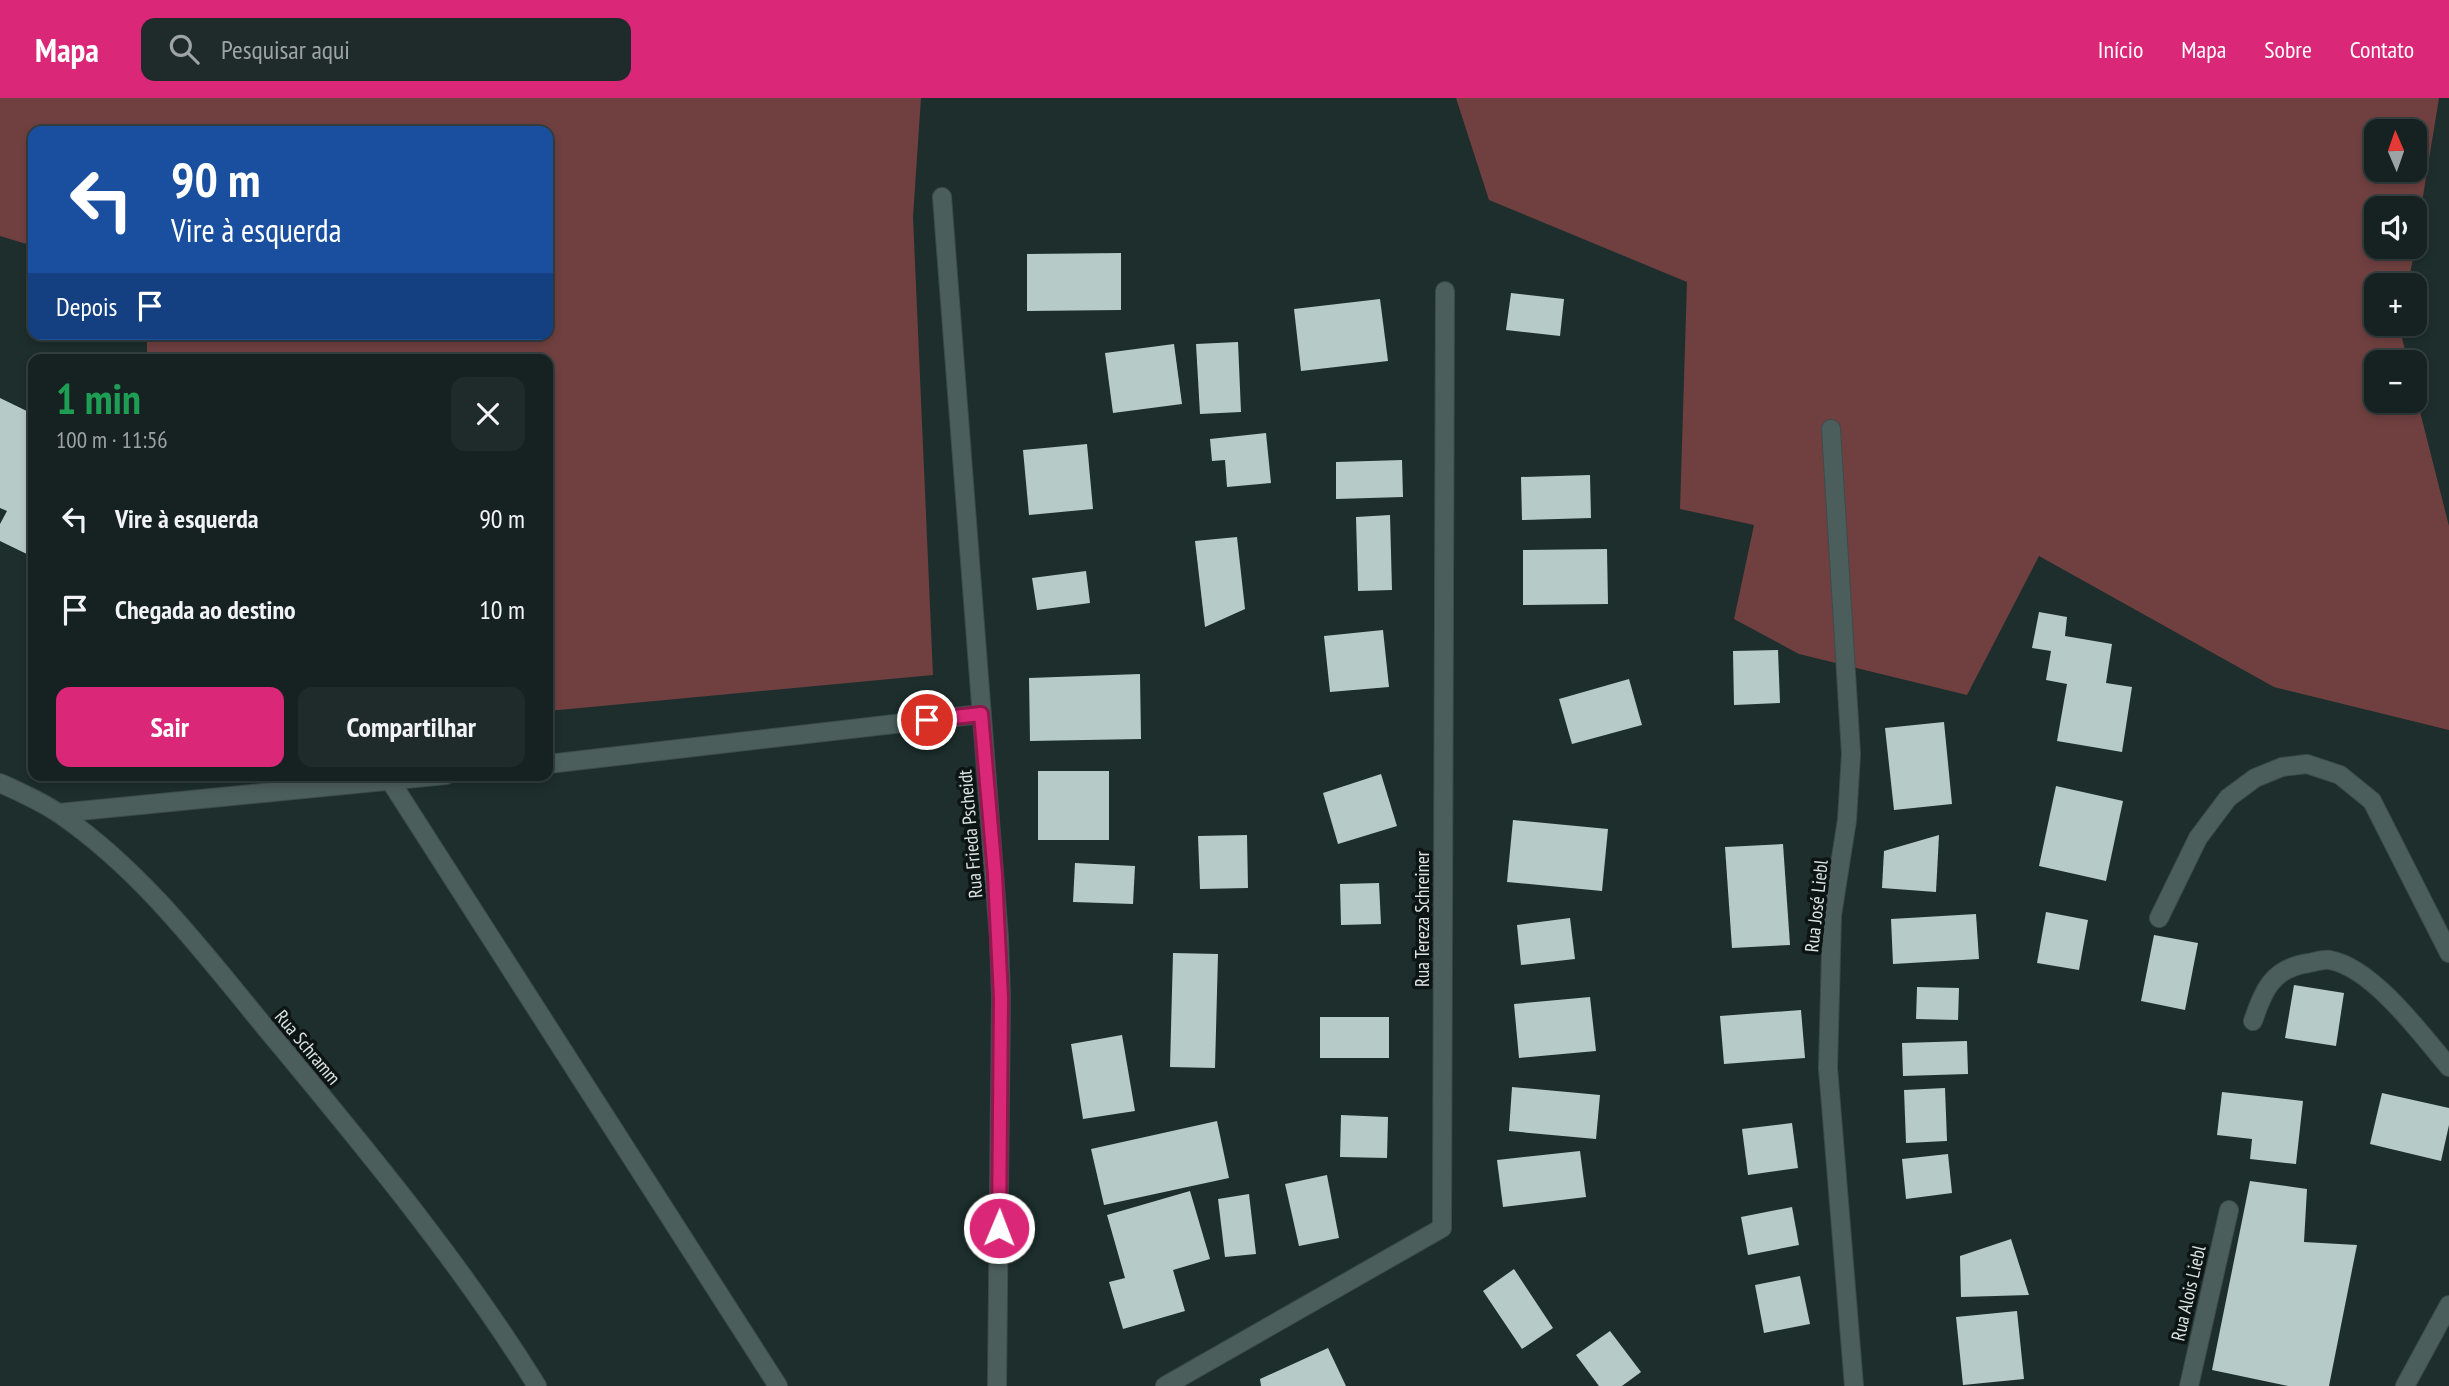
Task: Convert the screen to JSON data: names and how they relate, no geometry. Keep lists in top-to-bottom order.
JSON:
{
  "streets": {
    "street": [
      "Rua Frieda Pscheidt",
      "Rua José Liebl",
      "Rua Tereza Schreiner",
      "Rua Schramm",
      "Rua Alois Liebl"
    ]
  },
  "north": "top",
  "page": {
    "header": "Mapa",
    "search": "Pesquisar aqui",
    "nav": [
      "Início",
      "Mapa",
      "Sobre",
      "Contato"
    ],
    "map_buttons": ["+", "−"],
    "turn": ["90 m", "Vire à esquerda"],
    "then": "Depois",
    "heading": ["1 min", "100 m · 11:56"],
    "list": [
      {
        "name": "Vire à esquerda",
        "value": "90 m"
      },
      {
        "name": "Chegada ao destino",
        "value": "10 m"
      }
    ],
    "buttons": ["Sair", "Compartilhar"]
  }
}
